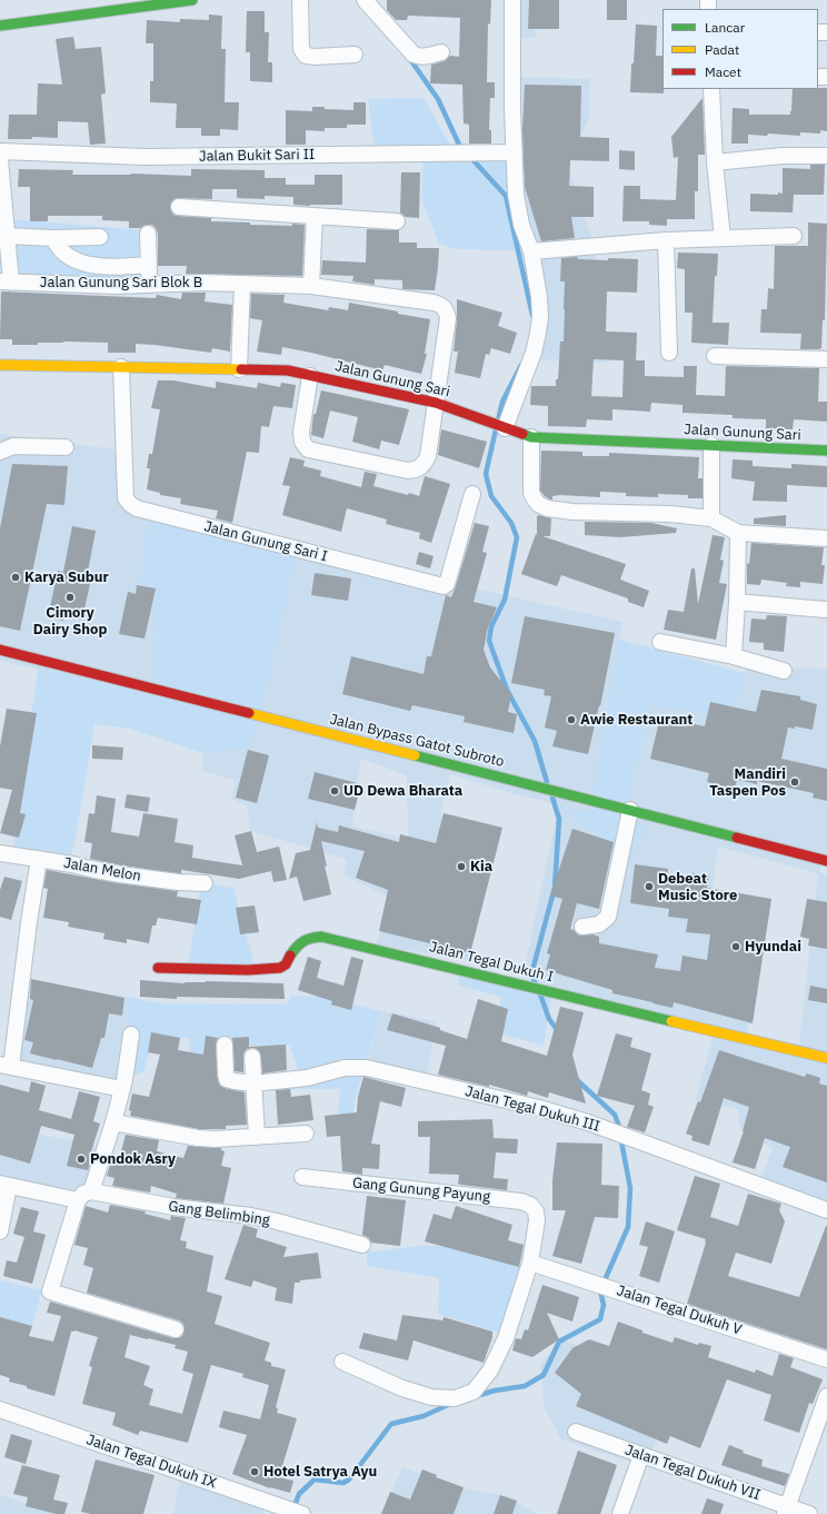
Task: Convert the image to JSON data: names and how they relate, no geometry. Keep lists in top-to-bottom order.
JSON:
{
  "streets": {
    "street": [
      "Jalan Bukit Sari II",
      "Jalan Gunung Sari Blok B",
      "Jalan Gunung Sari",
      "Jalan Gunung Sari I",
      "Jalan Bypass Gatot Subroto",
      "Jalan Melon",
      "Jalan Tegal Dukuh I",
      "Jalan Tegal Dukuh III",
      "Gang Gunung Payung",
      "Gang Belimbing",
      "Jalan Tegal Dukuh V",
      "Jalan Tegal Dukuh IX",
      "Jalan Tegal Dukuh VII"
    ]
  },
  "crossings": [
    ["Jalan Gunung Sari Blok B", "Jalan Gunung Sari"],
    ["Jalan Gunung Sari", "Jalan Gunung Sari I"],
    ["Gang Gunung Payung", "Jalan Tegal Dukuh V"]
  ],
  "places": [
    "Karya Subur",
    "Cimory Dairy Shop",
    "Awie Restaurant",
    "Mandiri Taspen Pos",
    "UD Dewa Bharata",
    "Kia",
    "Debeat Music Store",
    "Hyundai",
    "Pondok Asry",
    "Hotel Satrya Ayu"
  ],
  "legend": ["Lancar", "Padat", "Macet"]
}
